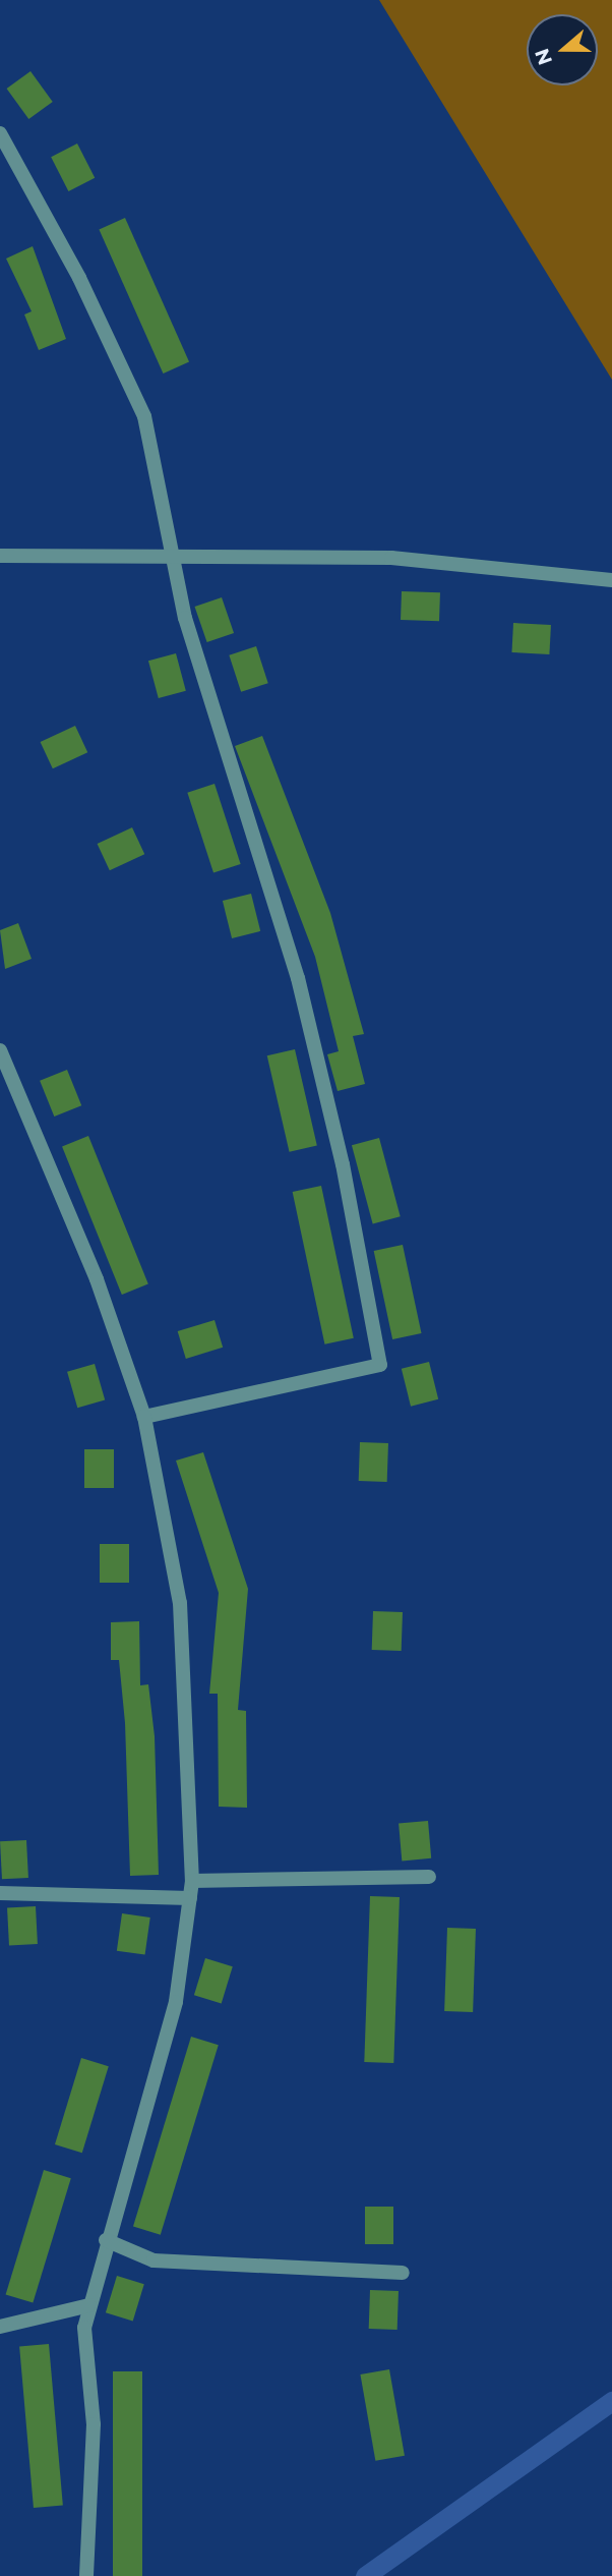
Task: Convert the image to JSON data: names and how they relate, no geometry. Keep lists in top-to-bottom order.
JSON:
{
  "north": "left"
}
